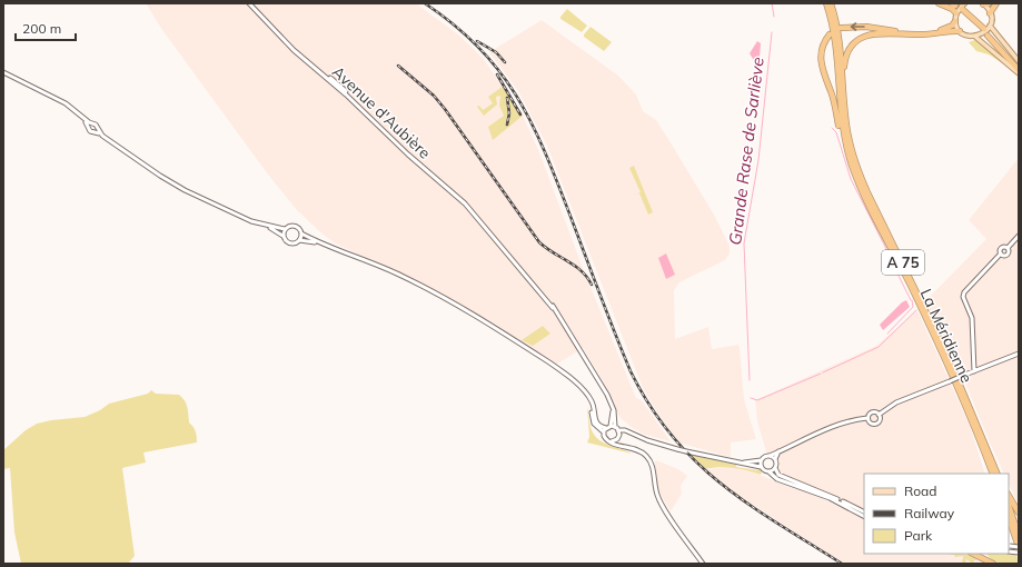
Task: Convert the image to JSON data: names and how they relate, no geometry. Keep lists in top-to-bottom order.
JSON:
{
  "streets": {
    "highway": ["A 75", "La Méridienne"],
    "main road": ["Avenue d'Aubière"]
  },
  "water": ["Grande Rase de Sarliève"],
  "legend": ["Road", "Railway", "Park"],
  "scale_bar": "200 m"
}
